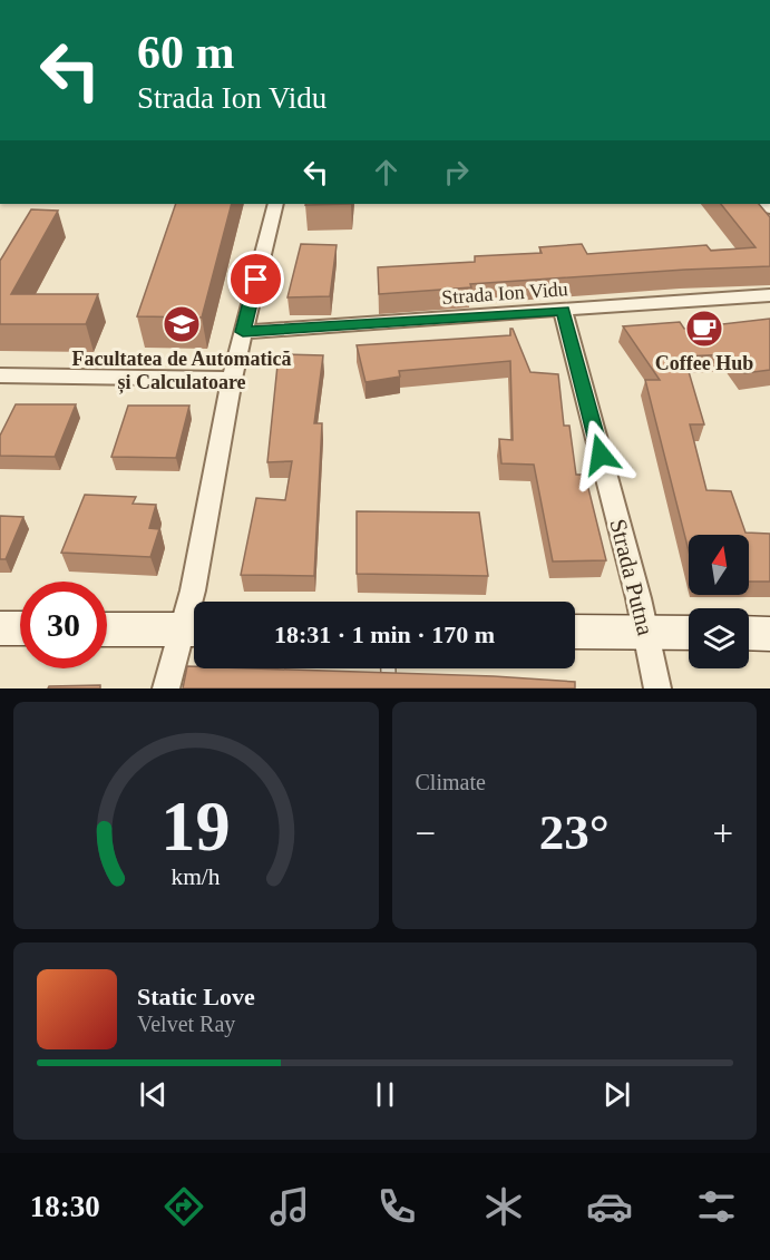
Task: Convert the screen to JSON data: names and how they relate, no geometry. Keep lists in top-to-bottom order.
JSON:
{
  "streets": {
    "street": ["Strada Ion Vidu", "Strada Putna"]
  },
  "crossings": [
    ["Strada Ion Vidu", "Strada Putna"]
  ],
  "places": {
    "school or university": ["Facultatea de Automatică și Calculatoare"],
    "cafe": ["Coffee Hub"]
  },
  "north": "top",
  "page": {
    "turn": ["60 m", "Strada Ion Vidu"],
    "limit": "30",
    "trip": "18:31 · 1 min · 170 m",
    "tile": "Climate",
    "heat": ["−", "23°", "+"],
    "song": ["Static Love", "Velvet Ray"],
    "tabs": "18:30",
    "gauge": ["19", "km/h"]
  }
}
